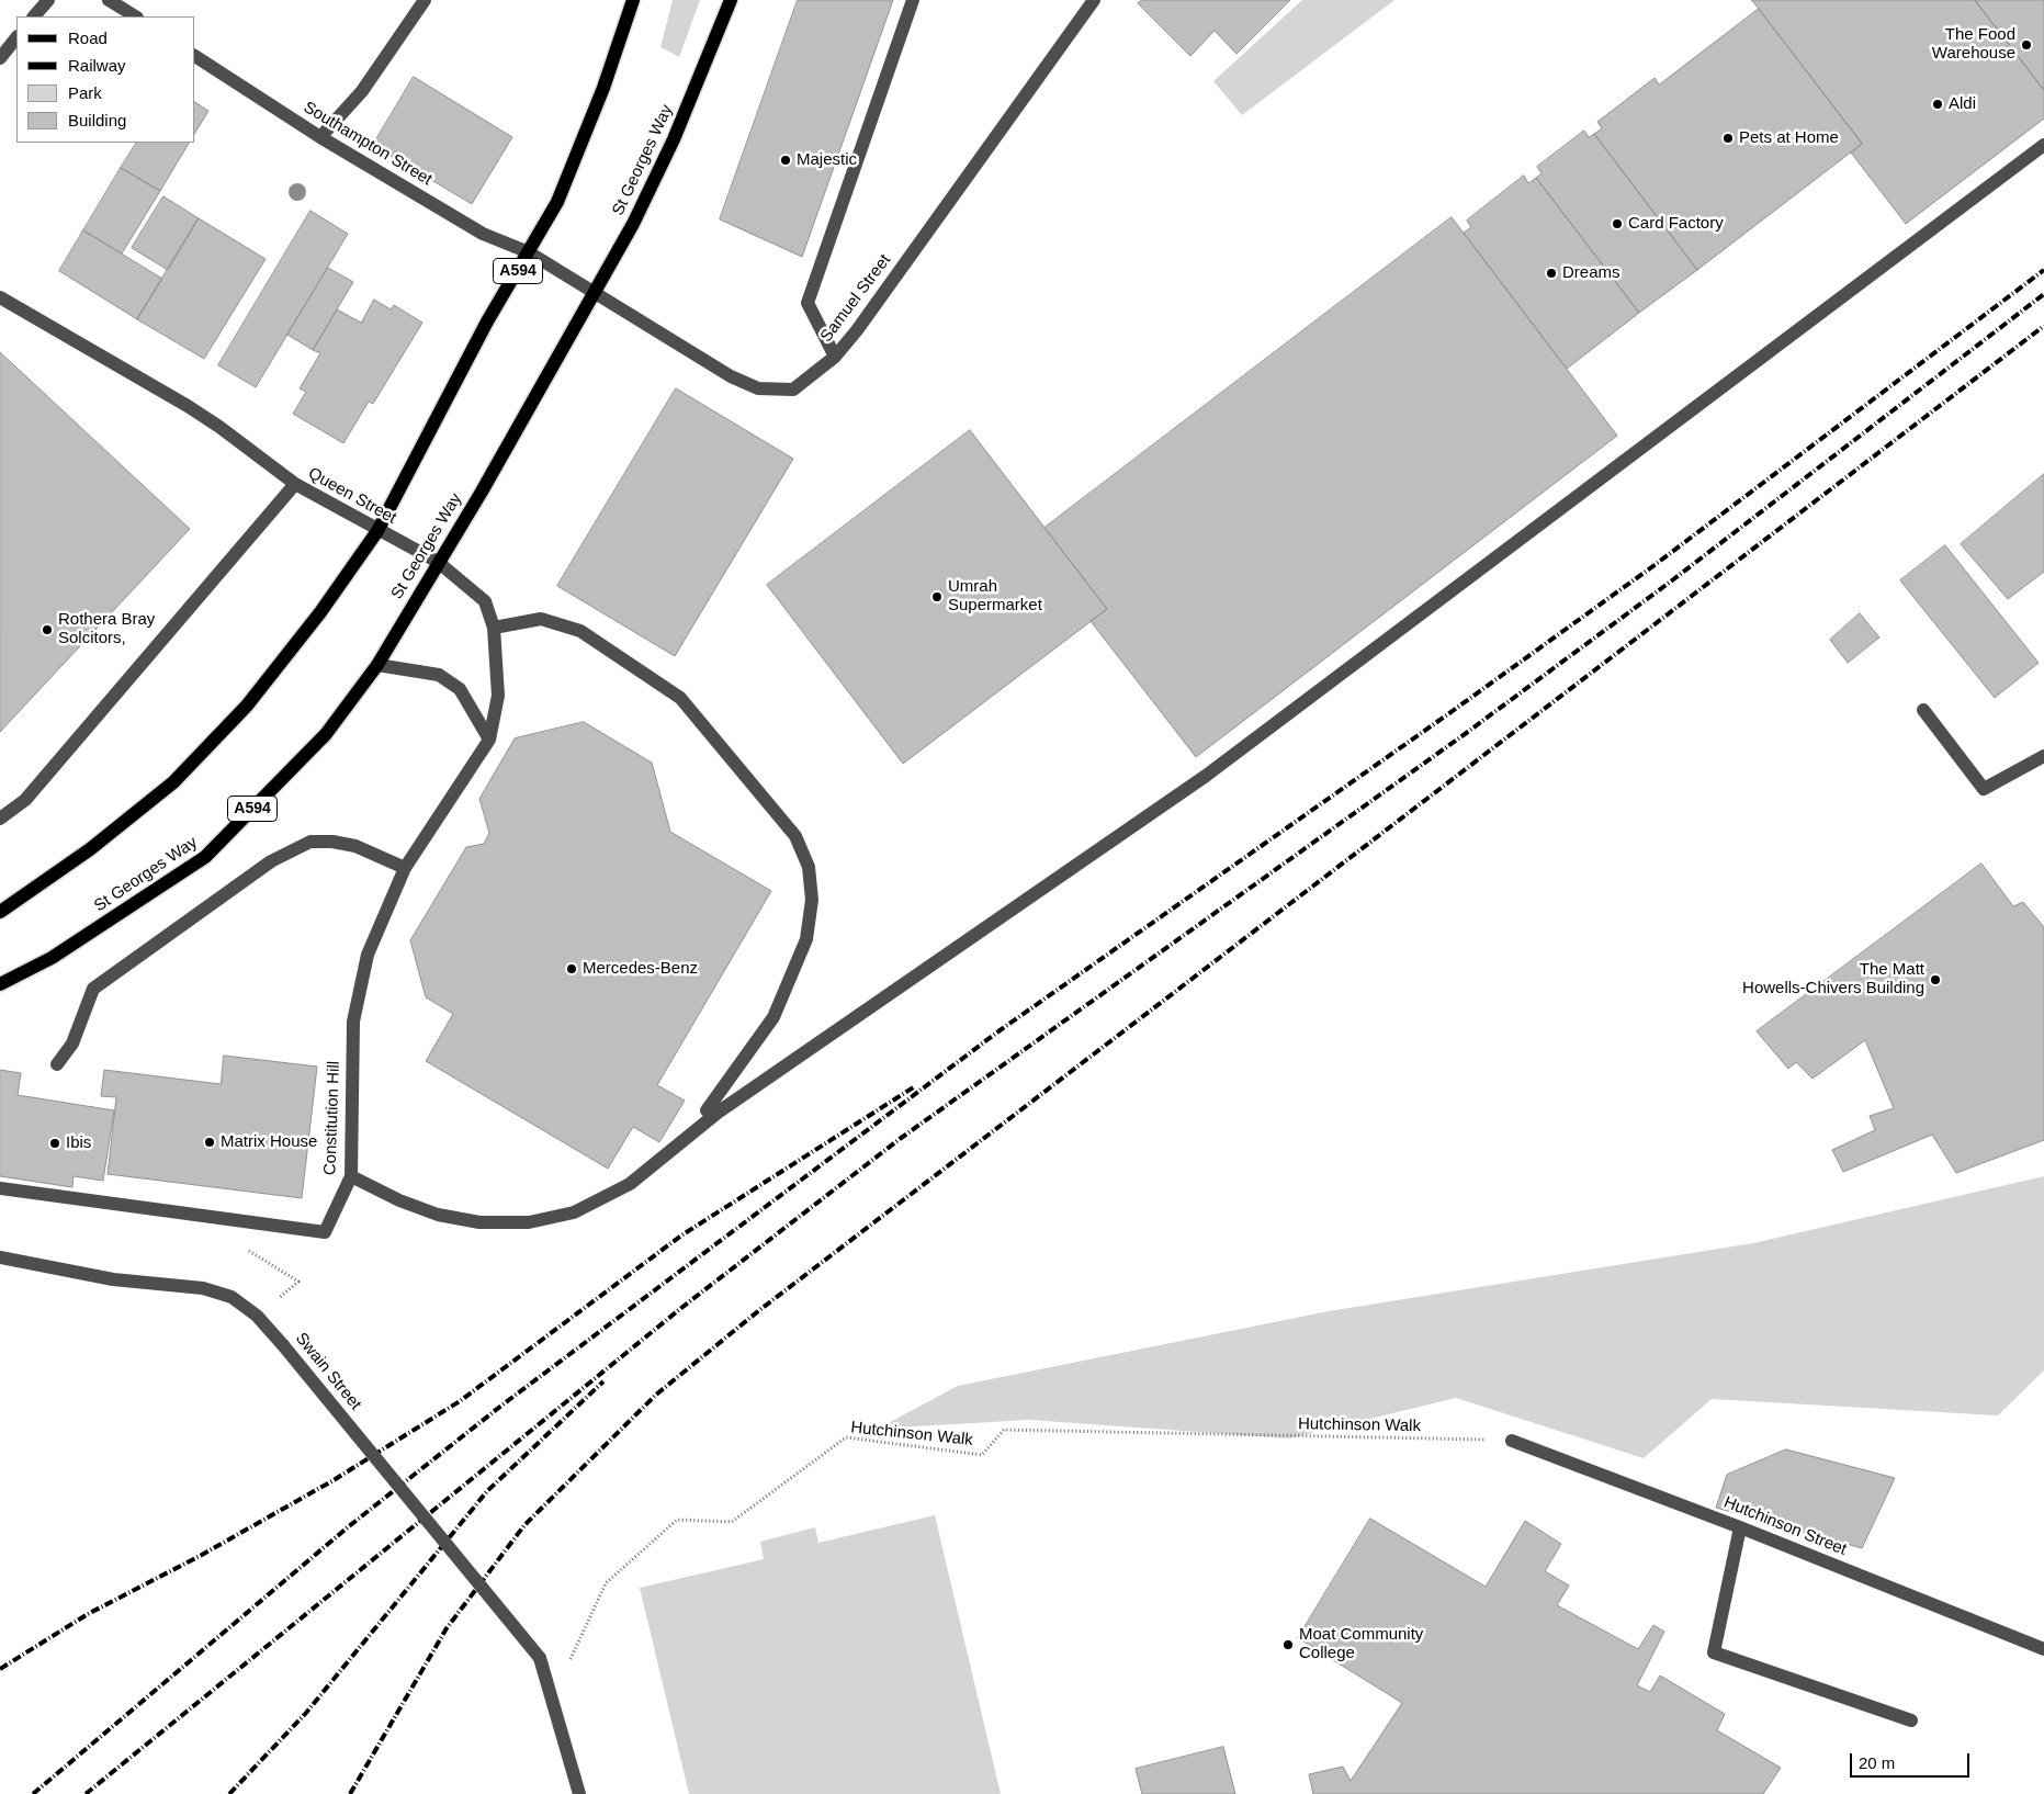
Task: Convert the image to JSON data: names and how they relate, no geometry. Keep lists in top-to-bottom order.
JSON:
{
  "streets": {
    "main road": ["St Georges Way", "A594"],
    "street": [
      "Southampton Street",
      "Samuel Street",
      "Queen Street",
      "Constitution Hill",
      "Swain Street",
      "Hutchinson Street"
    ],
    "path": ["Hutchinson Walk"]
  },
  "crossings": [
    ["Southampton Street", "A594"],
    ["Southampton Street", "Samuel Street"],
    ["St Georges Way", "Samuel Street"],
    ["St Georges Way", "Queen Street"],
    ["A594", "Samuel Street"],
    ["A594", "Queen Street"],
    ["Queen Street", "Constitution Hill"],
    ["Swain Street", "Hutchinson Walk"],
    ["Hutchinson Walk", "Hutchinson Street"]
  ],
  "places": [
    "The Food Warehouse",
    "Aldi",
    "Pets at Home",
    "Majestic",
    "Card Factory",
    "Dreams",
    "Umrah Supermarket",
    "Rothera Bray Solcitors,",
    "Mercedes-Benz",
    "The Matt Howells-Chivers Building",
    "Matrix House",
    "Ibis",
    "Moat Community College"
  ],
  "legend": [
    "Road",
    "Railway",
    "Park",
    "Building"
  ],
  "scale_bar": "20 m"
}
